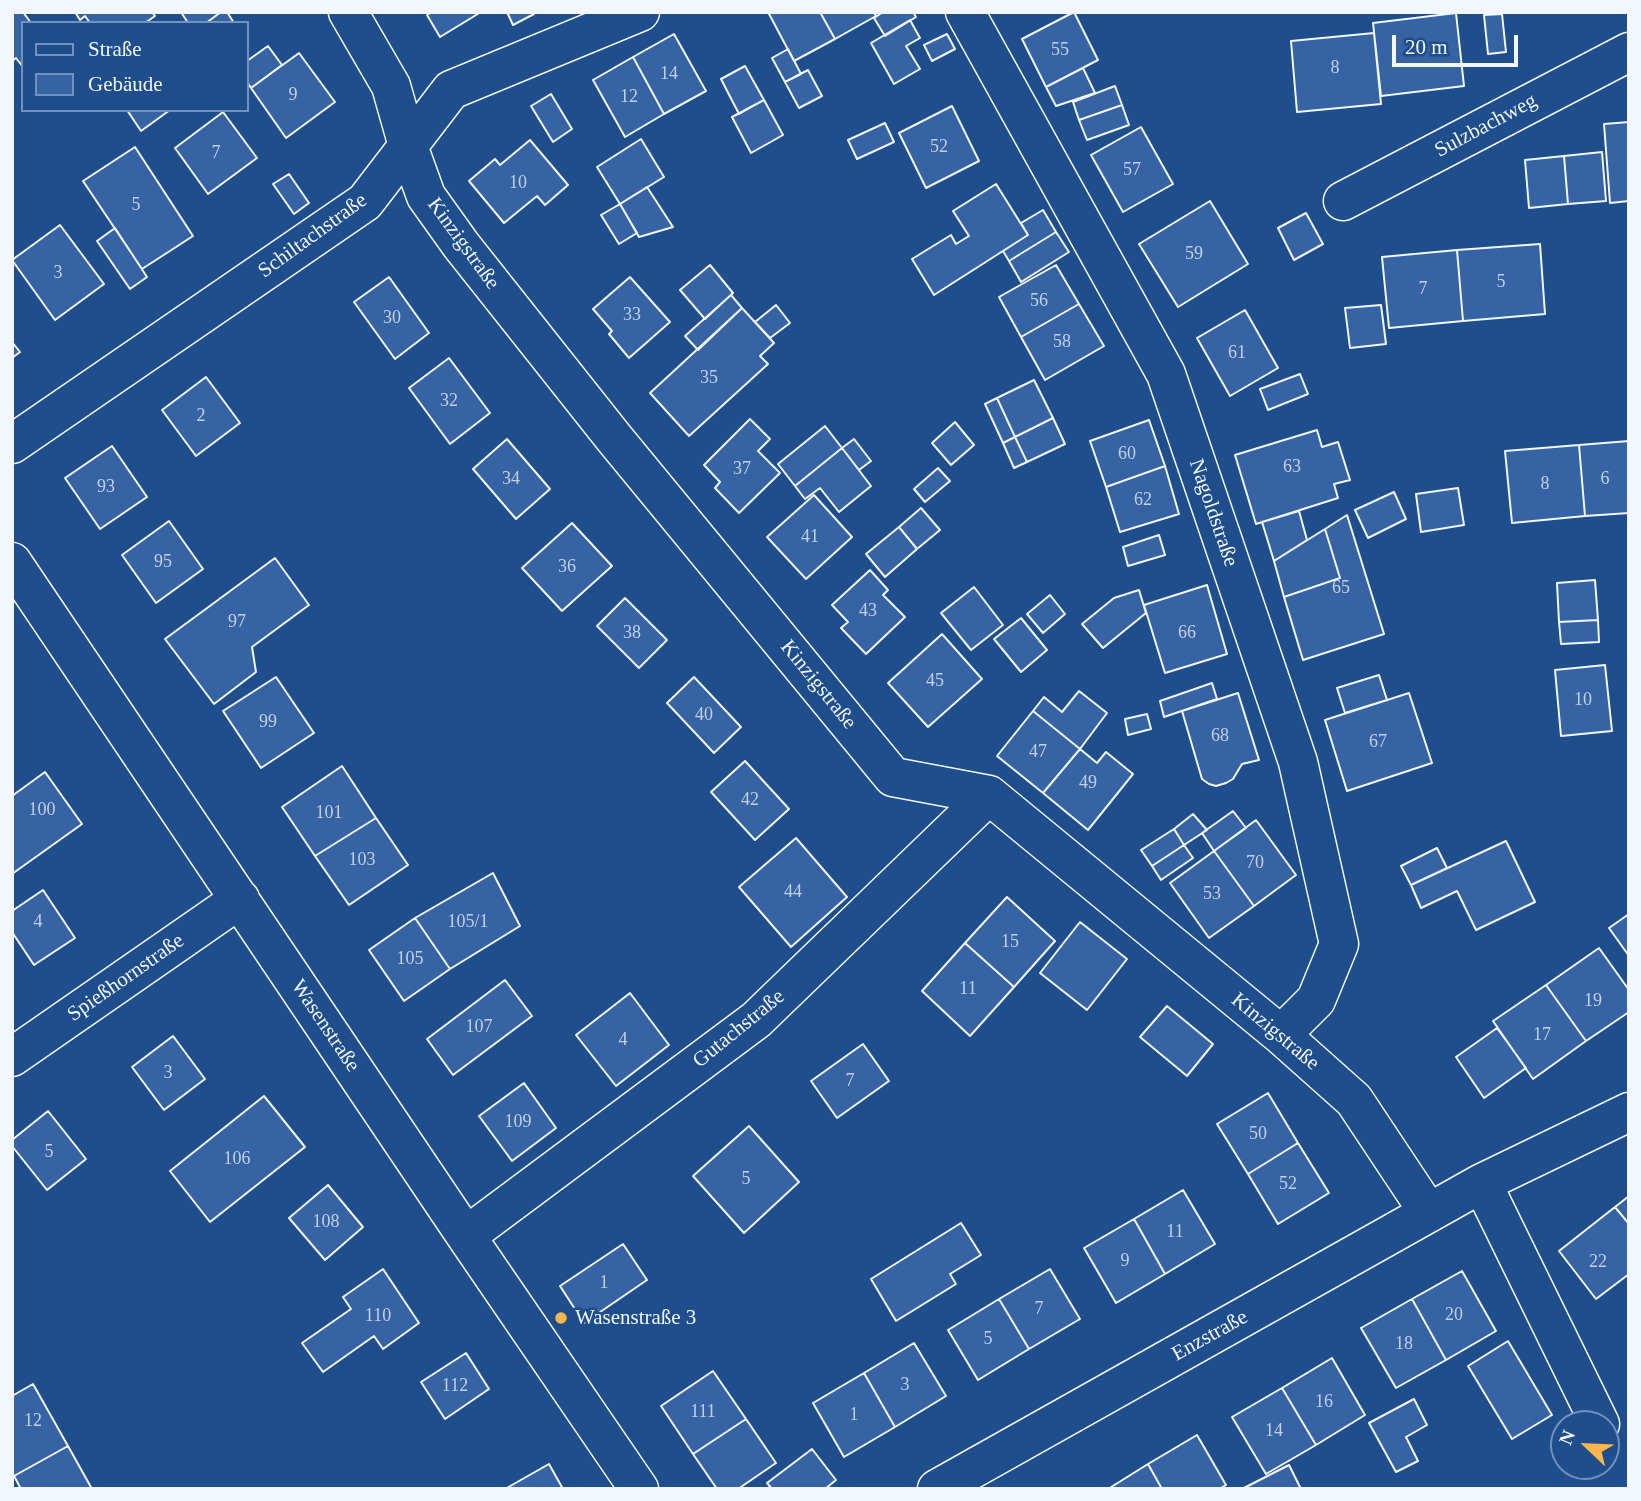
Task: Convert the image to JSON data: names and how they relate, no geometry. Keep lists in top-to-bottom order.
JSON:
{
  "streets": {
    "street": [
      "Sulzbachweg",
      "Schiltachstraße",
      "Kinzigstraße",
      "Nagoldstraße",
      "Spießhornstraße",
      "Wasenstraße",
      "Gutachstraße",
      "Enzstraße"
    ]
  },
  "crossings": [
    ["Schiltachstraße", "Kinzigstraße"],
    ["Kinzigstraße", "Nagoldstraße"],
    ["Kinzigstraße", "Gutachstraße"],
    ["Kinzigstraße", "Enzstraße"],
    ["Spießhornstraße", "Wasenstraße"],
    ["Wasenstraße", "Gutachstraße"]
  ],
  "places": ["Wasenstraße 3"],
  "house_numbers": [
    "55",
    "8",
    "14",
    "9",
    "12",
    "52",
    "7",
    "57",
    "10",
    "5",
    "59",
    "3",
    "5",
    "7",
    "56",
    "33",
    "30",
    "58",
    "61",
    "35",
    "32",
    "2",
    "60",
    "63",
    "37",
    "34",
    "6",
    "8",
    "93",
    "62",
    "41",
    "95",
    "36",
    "65",
    "43",
    "97",
    "38",
    "66",
    "45",
    "10",
    "40",
    "99",
    "68",
    "67",
    "47",
    "49",
    "42",
    "100",
    "101",
    "103",
    "70",
    "44",
    "53",
    "4",
    "105/1",
    "15",
    "105",
    "11",
    "19",
    "107",
    "17",
    "4",
    "3",
    "7",
    "109",
    "50",
    "5",
    "106",
    "5",
    "52",
    "108",
    "11",
    "9",
    "22",
    "1",
    "7",
    "20",
    "110",
    "5",
    "18",
    "3",
    "112",
    "16",
    "111",
    "1",
    "12",
    "14"
  ],
  "legend": ["Straße", "Gebäude"],
  "scale_bar": "20 m",
  "north": "top left"
}
